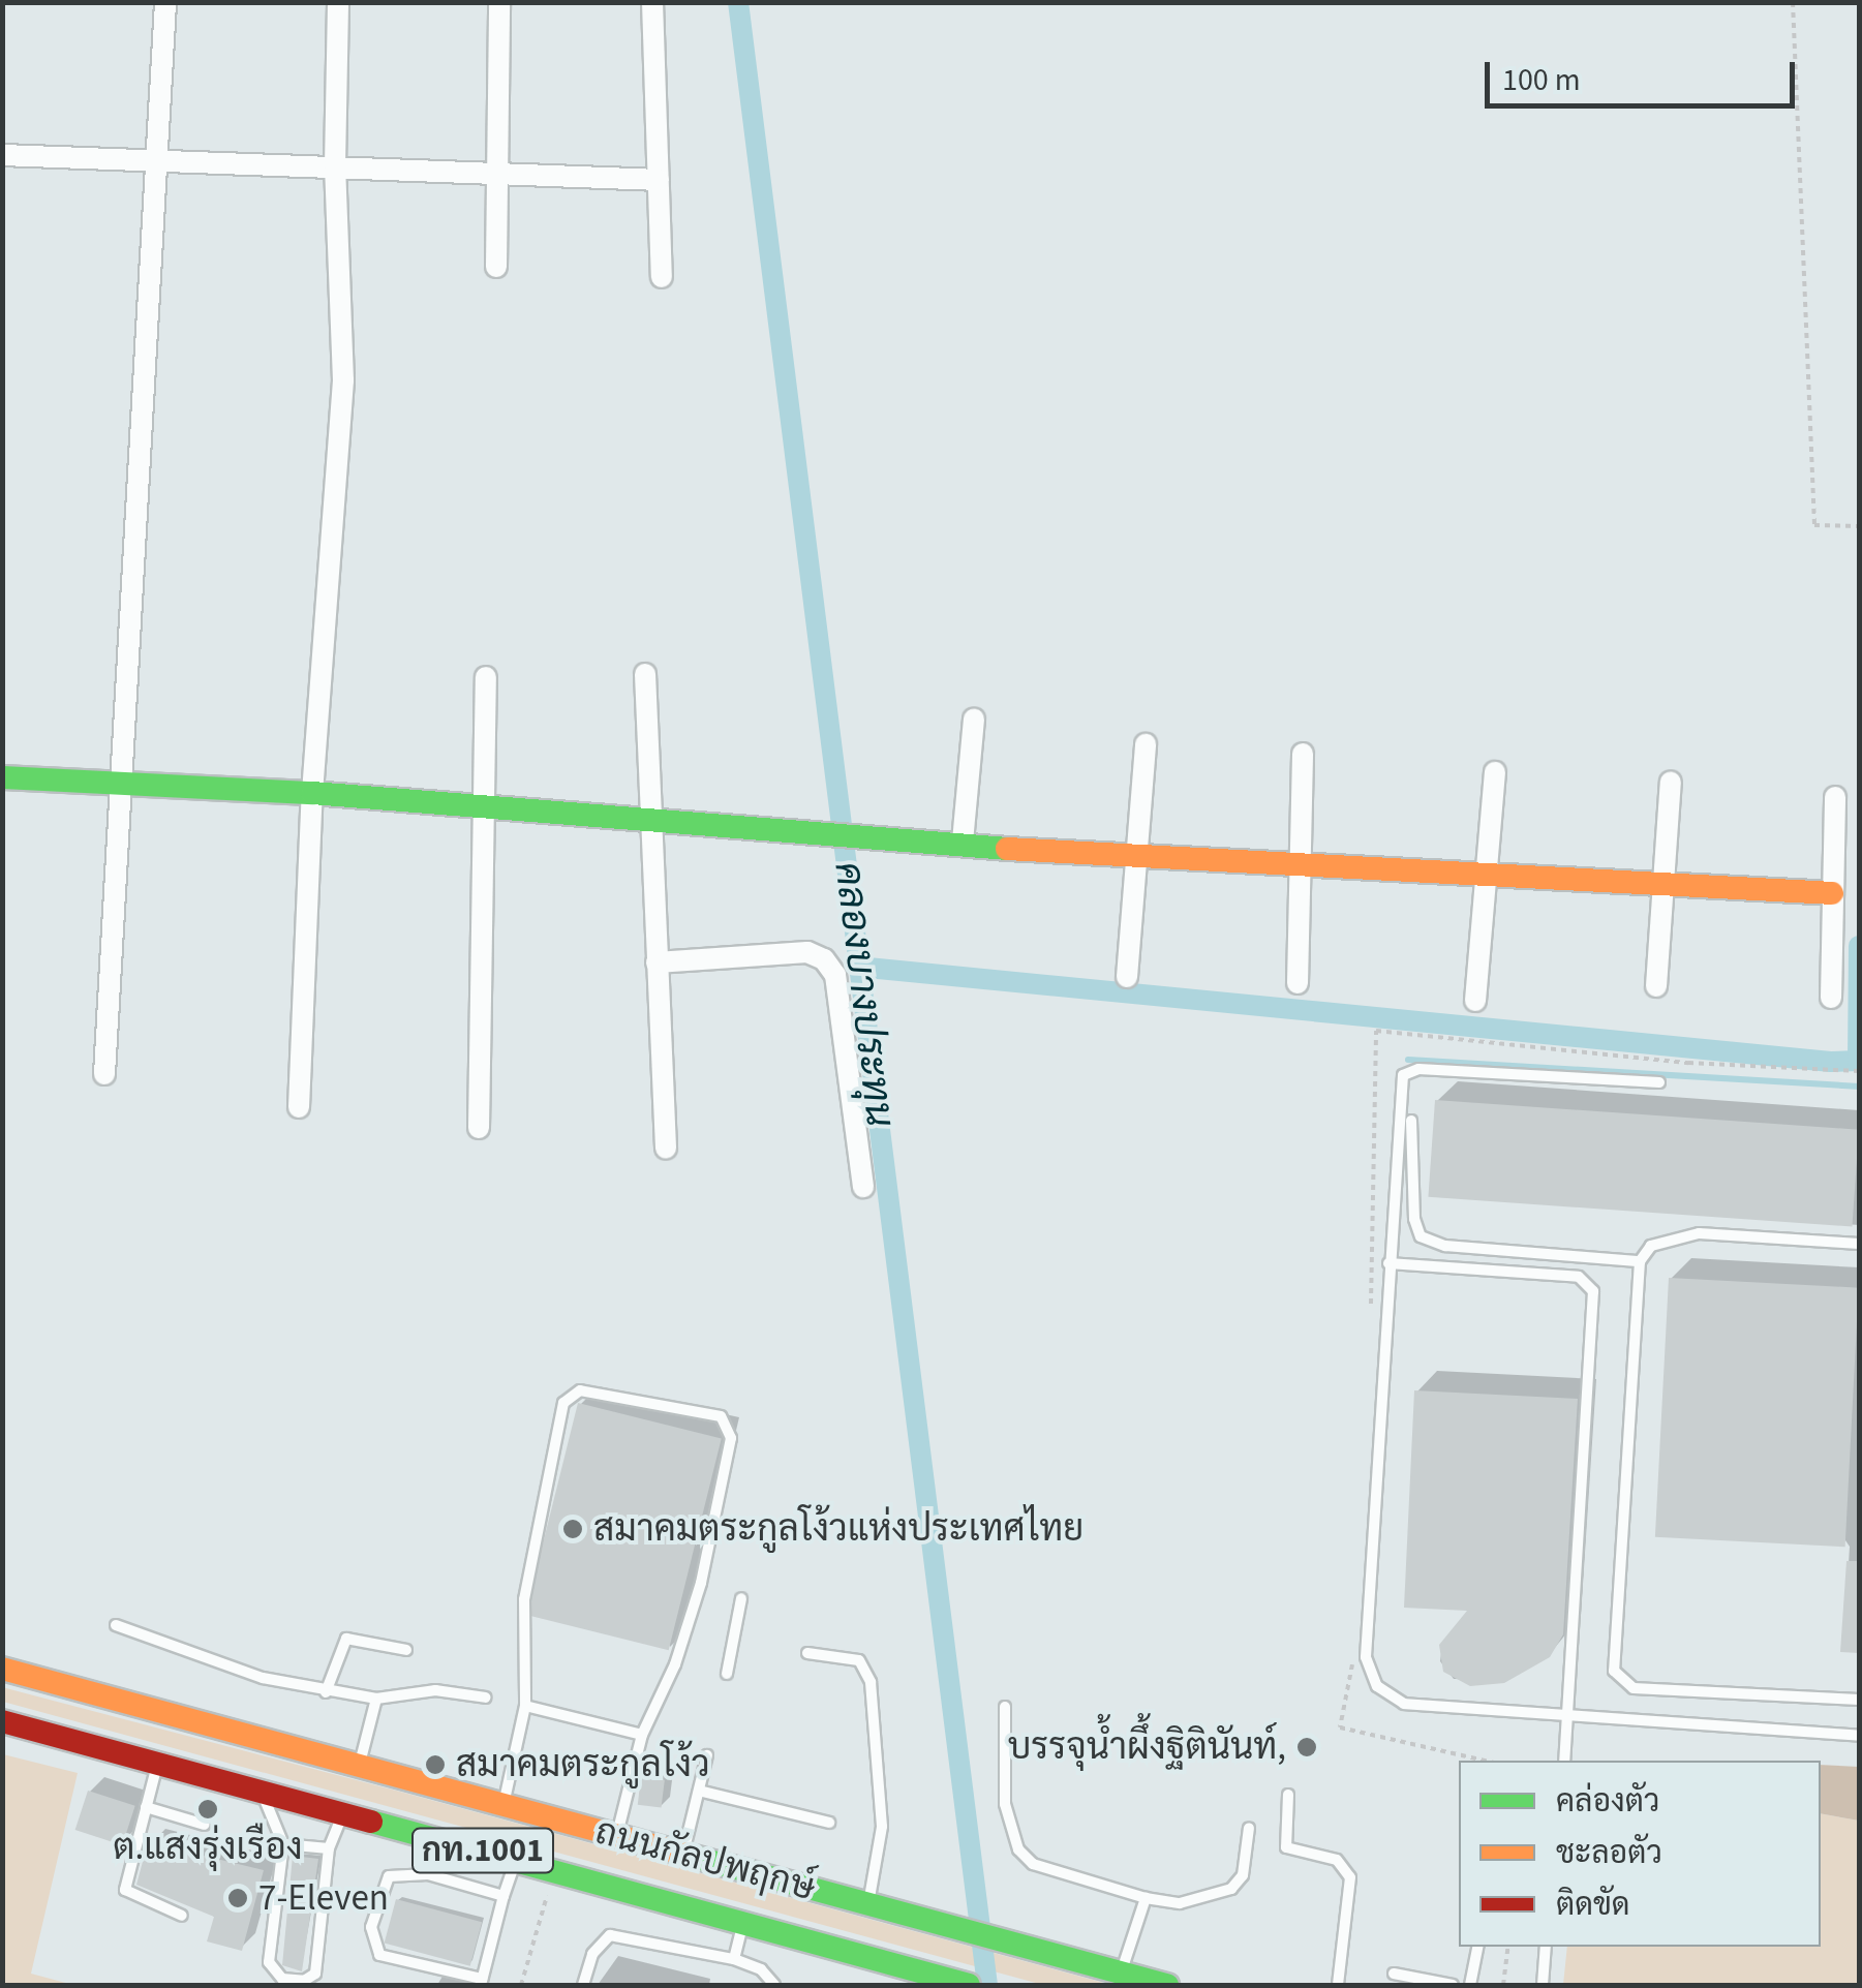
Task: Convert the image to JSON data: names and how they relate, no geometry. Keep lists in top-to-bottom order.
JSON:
{
  "streets": {
    "main road": ["กท.1001", "ถนนกัลปพฤกษ์"]
  },
  "water": ["คลองบางประทุน"],
  "places": [
    "สมาคมตระกูลโง้วแห่งประเทศไทย",
    "บรรจุน้ำผึ้งฐิตินันท์,",
    "สมาคมตระกูลโง้ว",
    "ต.แสงรุ่งเรือง",
    "7-Eleven"
  ],
  "legend": ["คล่องตัว", "ชะลอตัว", "ติดขัด"],
  "scale_bar": "100 m"
}
